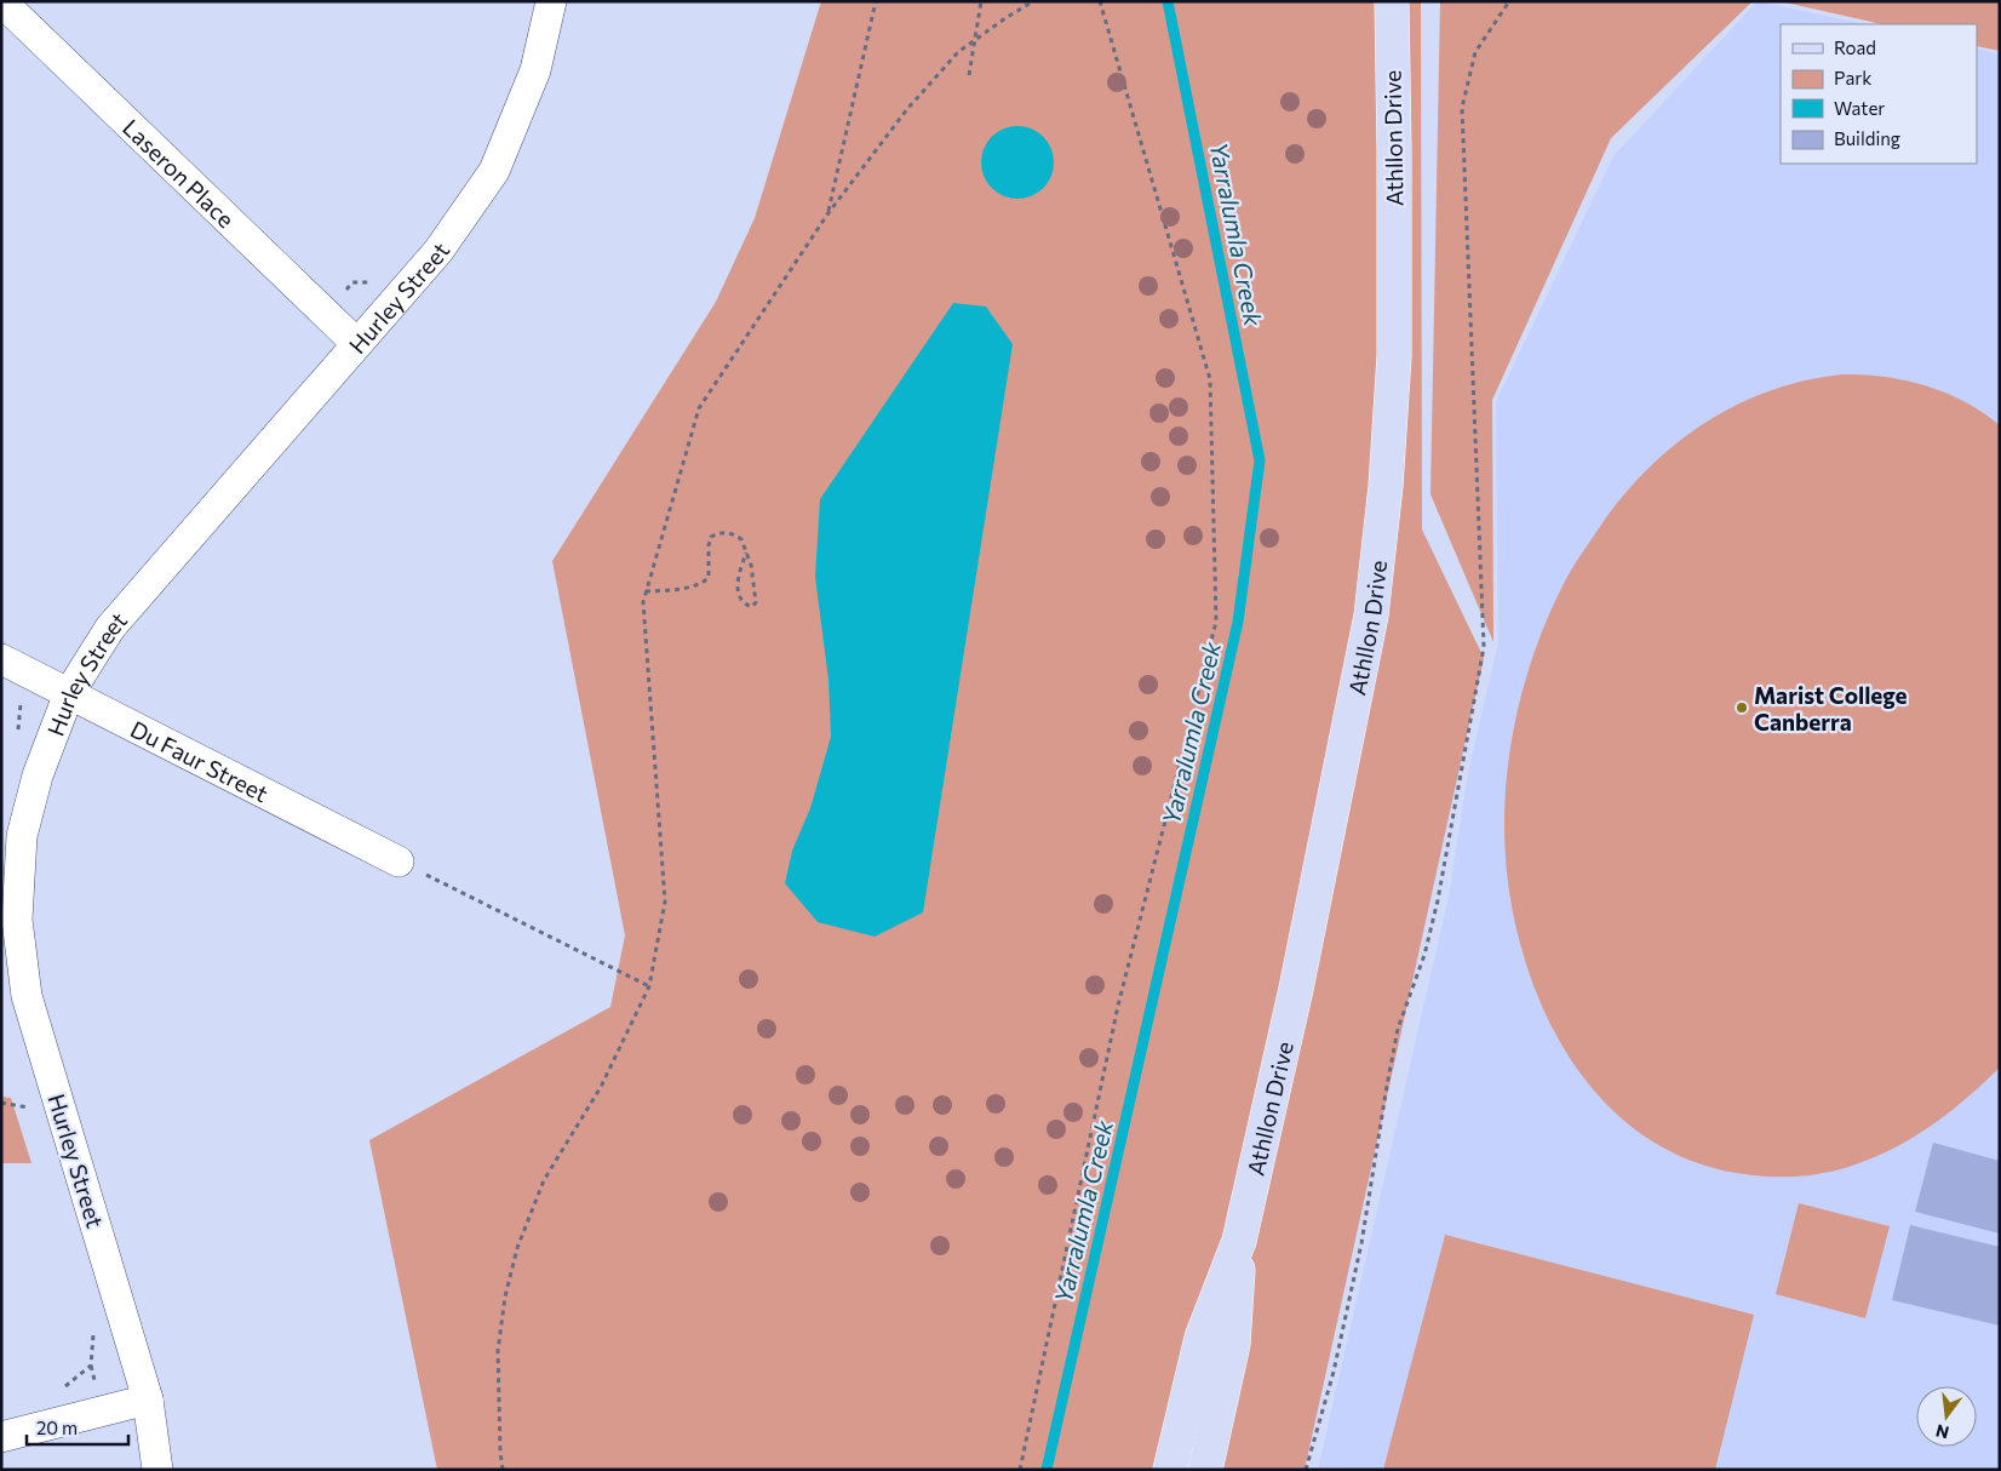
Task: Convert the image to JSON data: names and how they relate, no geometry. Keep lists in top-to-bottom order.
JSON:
{
  "streets": {
    "main road": ["Athllon Drive"],
    "street": ["Laseron Place", "Hurley Street", "Du Faur Street"]
  },
  "crossings": [
    ["Laseron Place", "Hurley Street"],
    ["Hurley Street", "Du Faur Street"]
  ],
  "water": ["Yarralumla Creek"],
  "places": ["Marist College Canberra"],
  "legend": [
    "Road",
    "Park",
    "Water",
    "Building"
  ],
  "scale_bar": "20 m",
  "north": "bottom"
}
